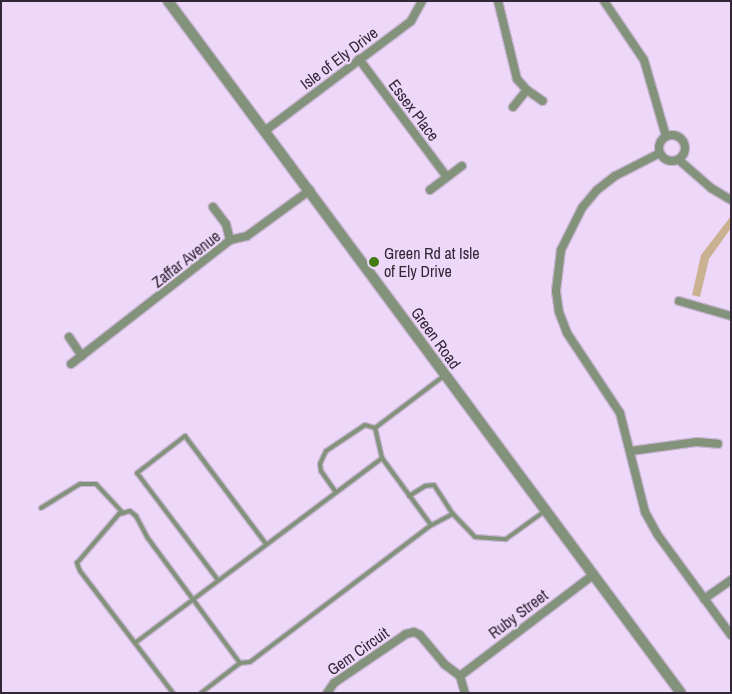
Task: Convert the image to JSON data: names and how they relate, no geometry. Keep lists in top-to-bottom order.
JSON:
{
  "streets": {
    "street": [
      "Isle of Ely Drive",
      "Essex Place",
      "Zaffar Avenue",
      "Green Road",
      "Ruby Street",
      "Gem Circuit"
    ]
  },
  "crossings": [
    ["Isle of Ely Drive", "Essex Place"],
    ["Isle of Ely Drive", "Green Road"],
    ["Zaffar Avenue", "Green Road"],
    ["Green Road", "Ruby Street"],
    ["Ruby Street", "Gem Circuit"]
  ],
  "places": ["Green Rd at Isle of Ely Drive"]
}
